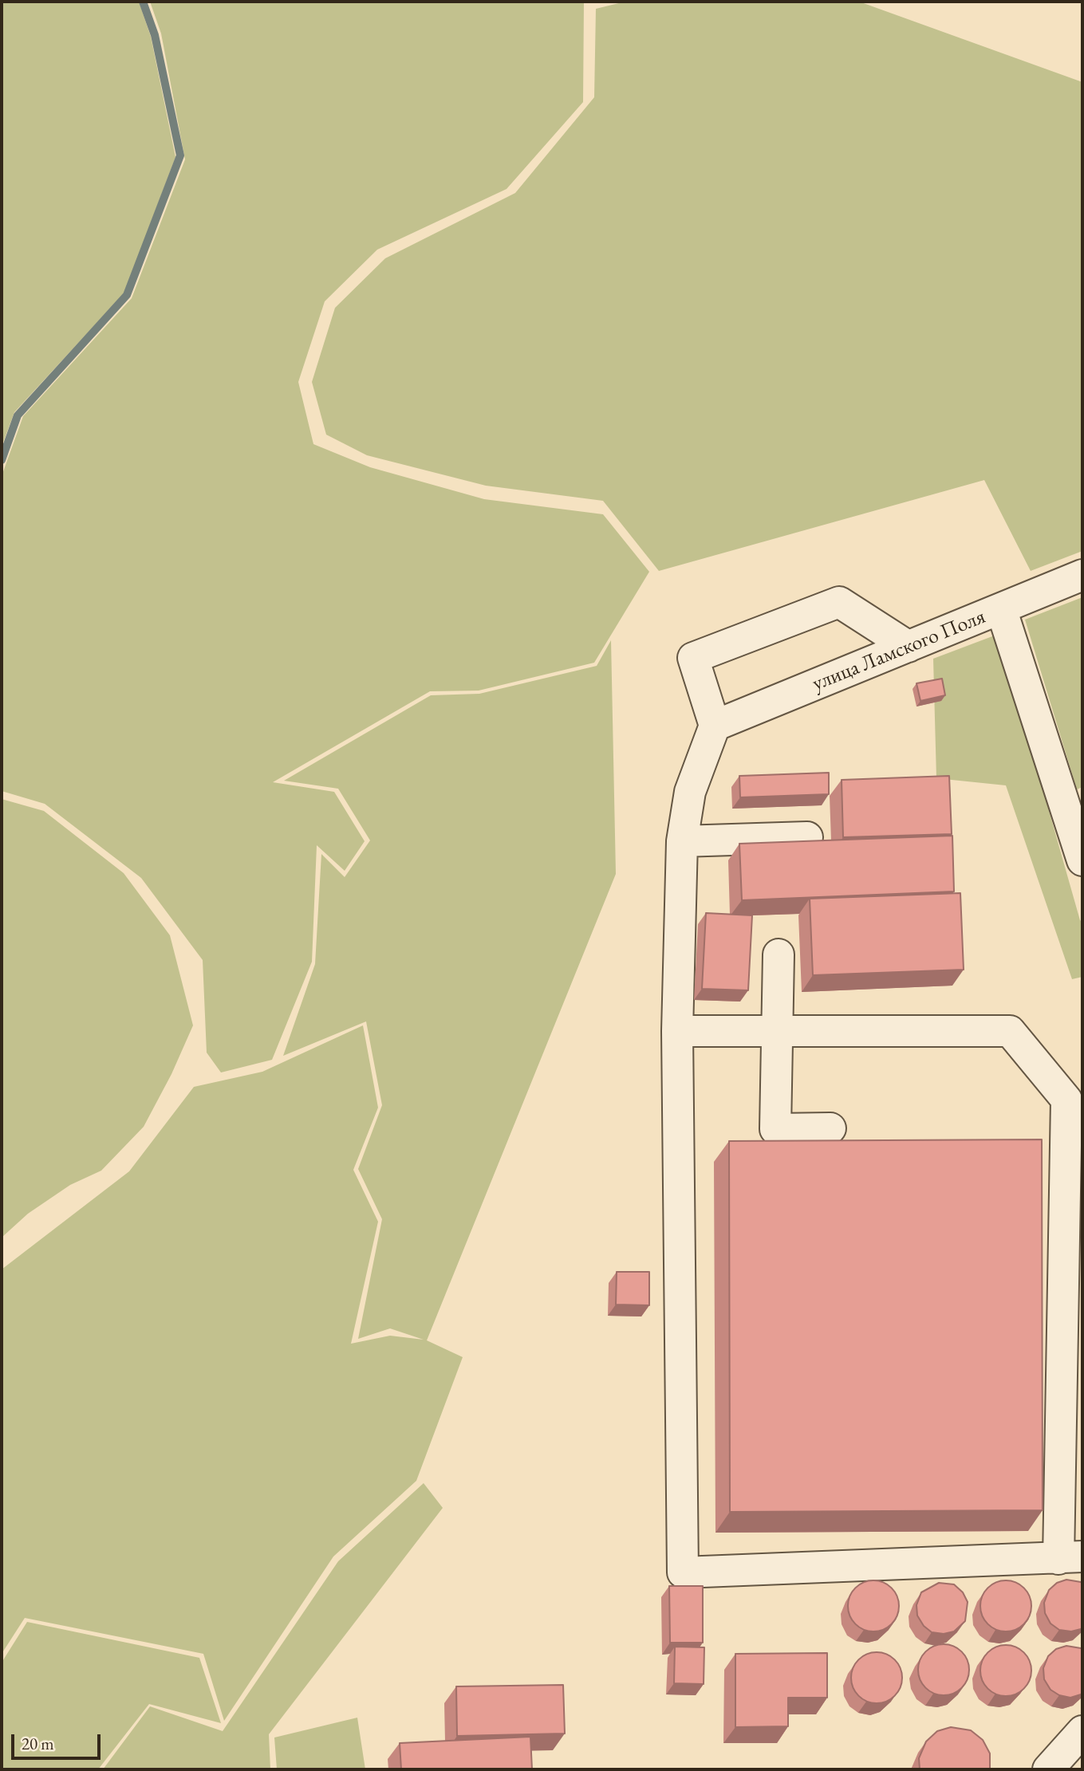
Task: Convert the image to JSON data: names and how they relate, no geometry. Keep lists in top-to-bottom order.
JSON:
{
  "streets": {
    "street": ["улица Ламского Поля"]
  },
  "scale_bar": "20 m"
}
